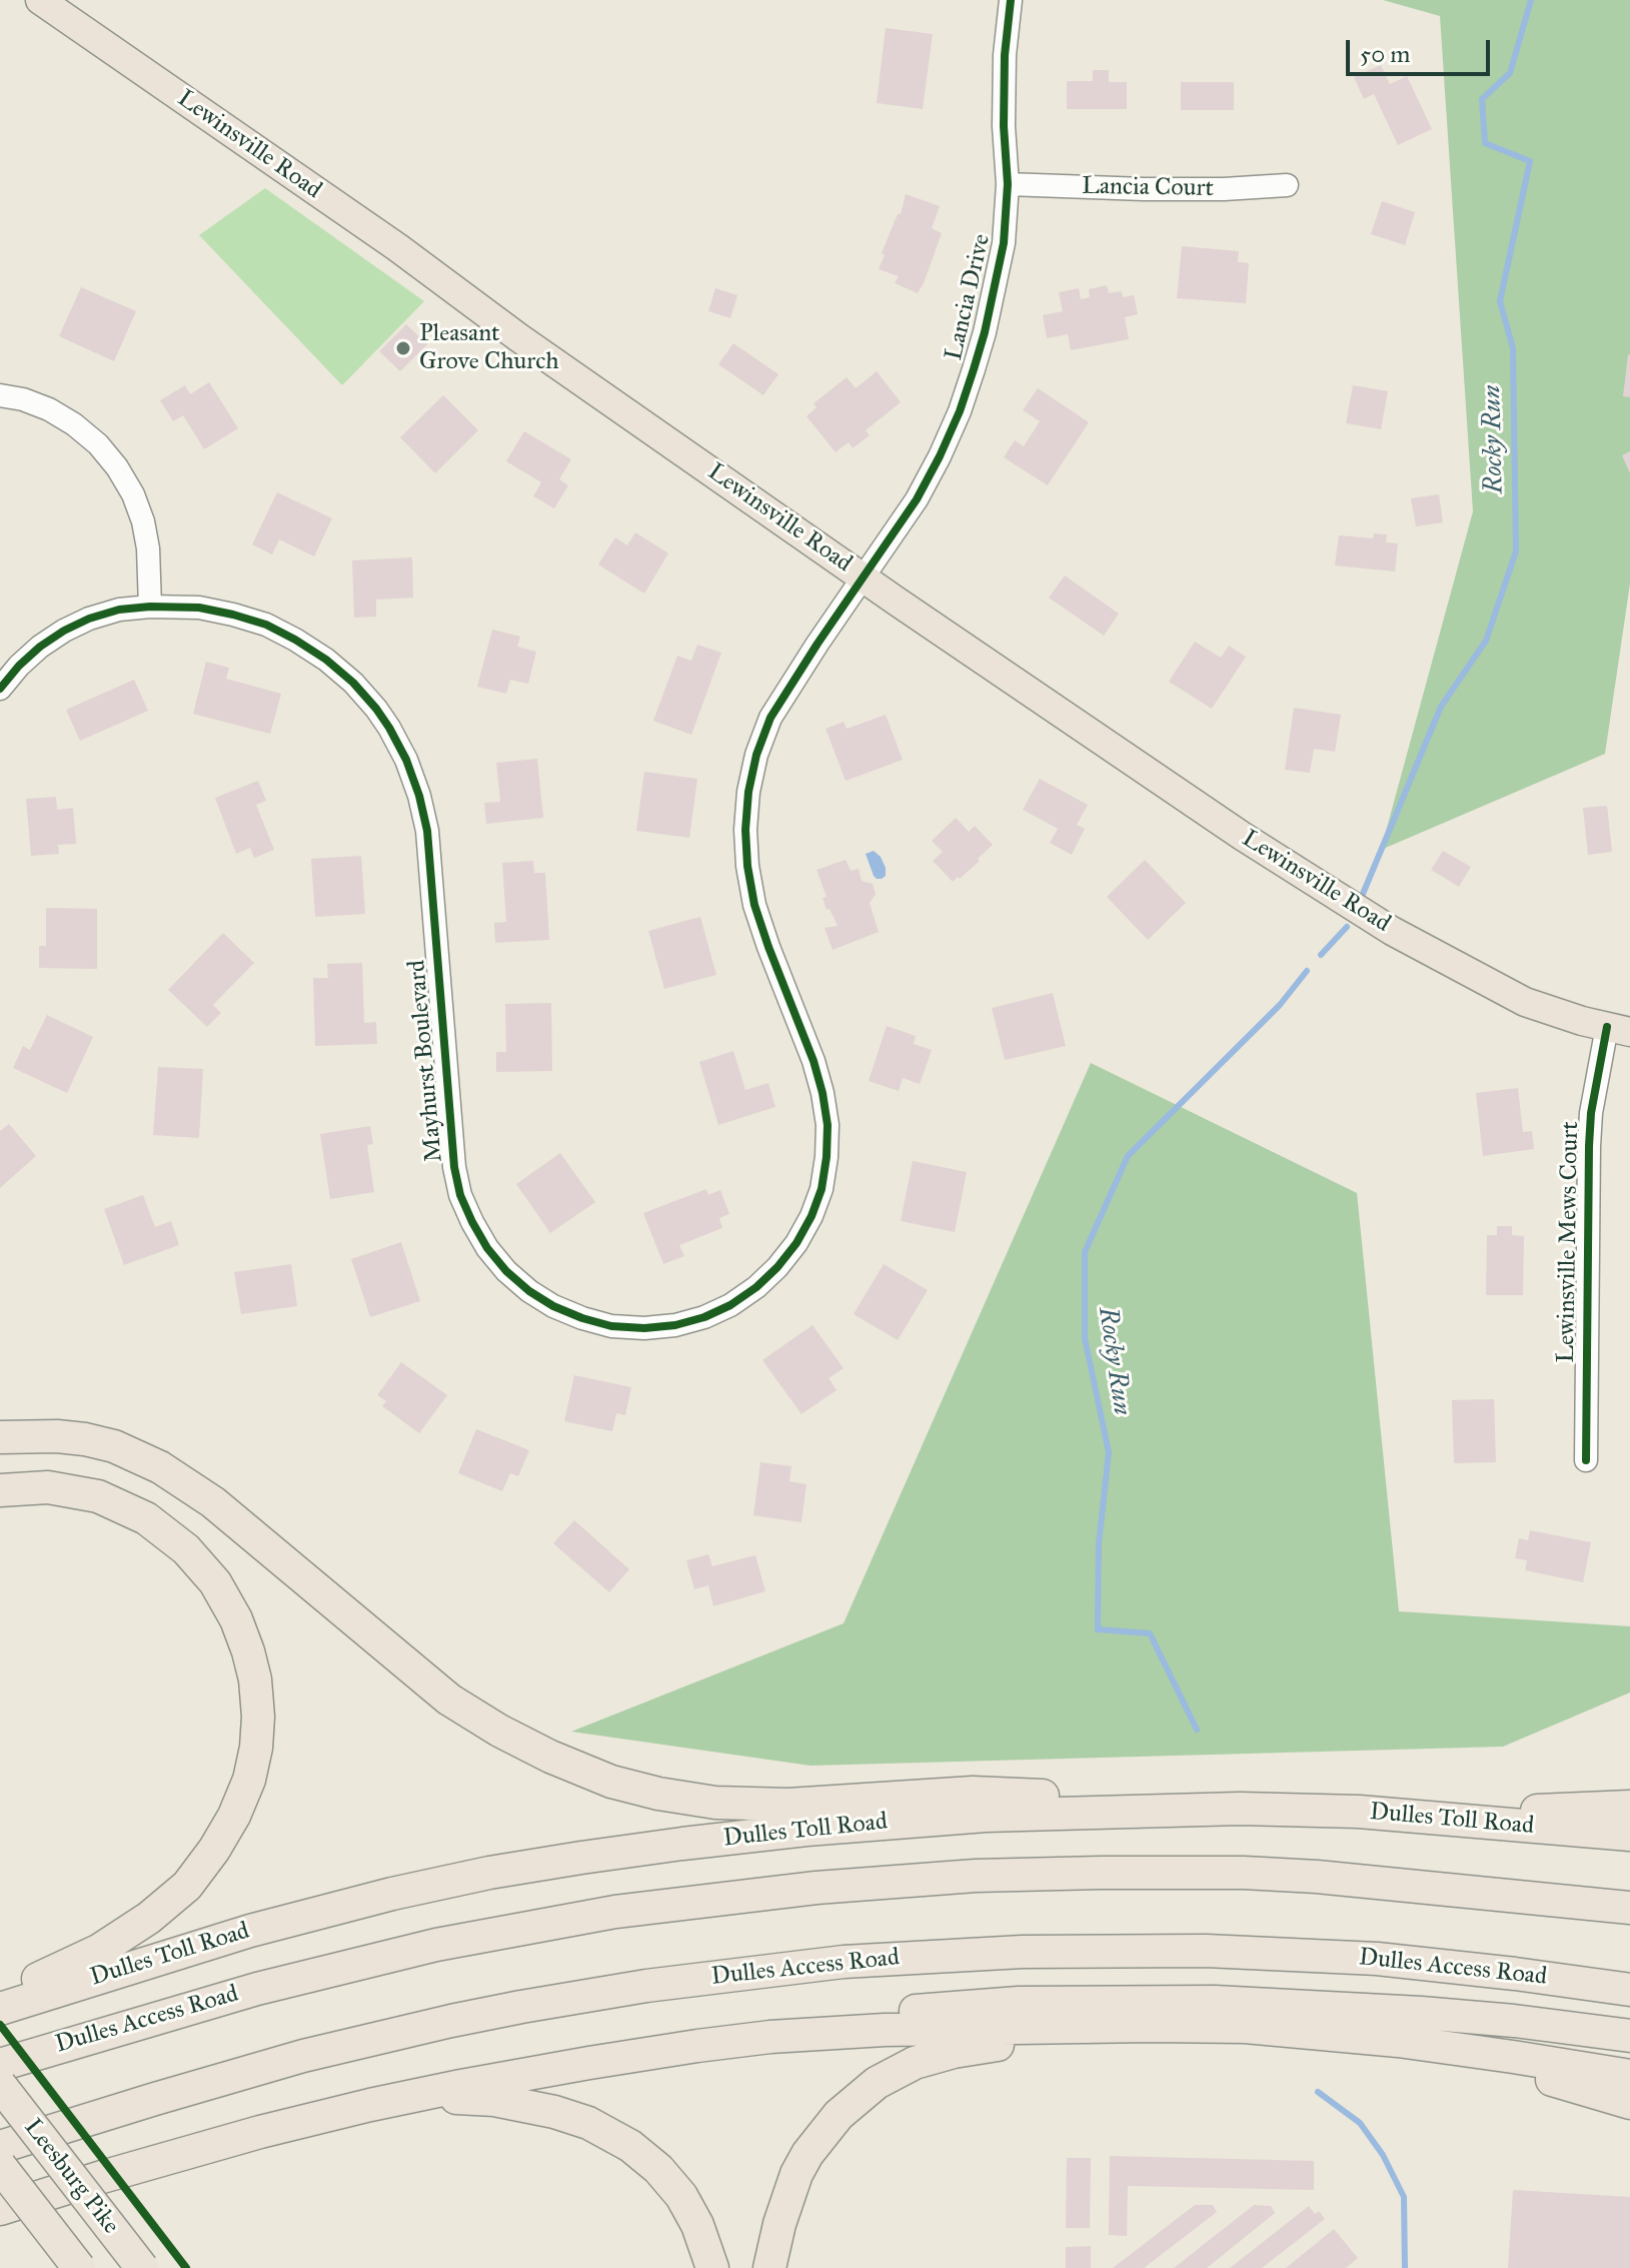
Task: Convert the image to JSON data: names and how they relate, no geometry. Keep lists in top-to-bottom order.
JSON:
{
  "streets": {
    "highway": ["Dulles Toll Road", "Dulles Access Road", "Leesburg Pike"],
    "main road": ["Lewinsville Road"],
    "street": [
      "Lancia Court",
      "Lancia Drive",
      "Mayhurst Boulevard",
      "Lewinsville Mews Court"
    ]
  },
  "crossings": [
    ["Lewinsville Road", "Lancia Drive"],
    ["Lewinsville Road", "Mayhurst Boulevard"],
    ["Lewinsville Road", "Lewinsville Mews Court"],
    ["Lancia Court", "Lancia Drive"],
    ["Lancia Drive", "Mayhurst Boulevard"]
  ],
  "water": ["Rocky Run"],
  "places": ["Pleasant Grove Church"],
  "scale_bar": "50 m"
}
